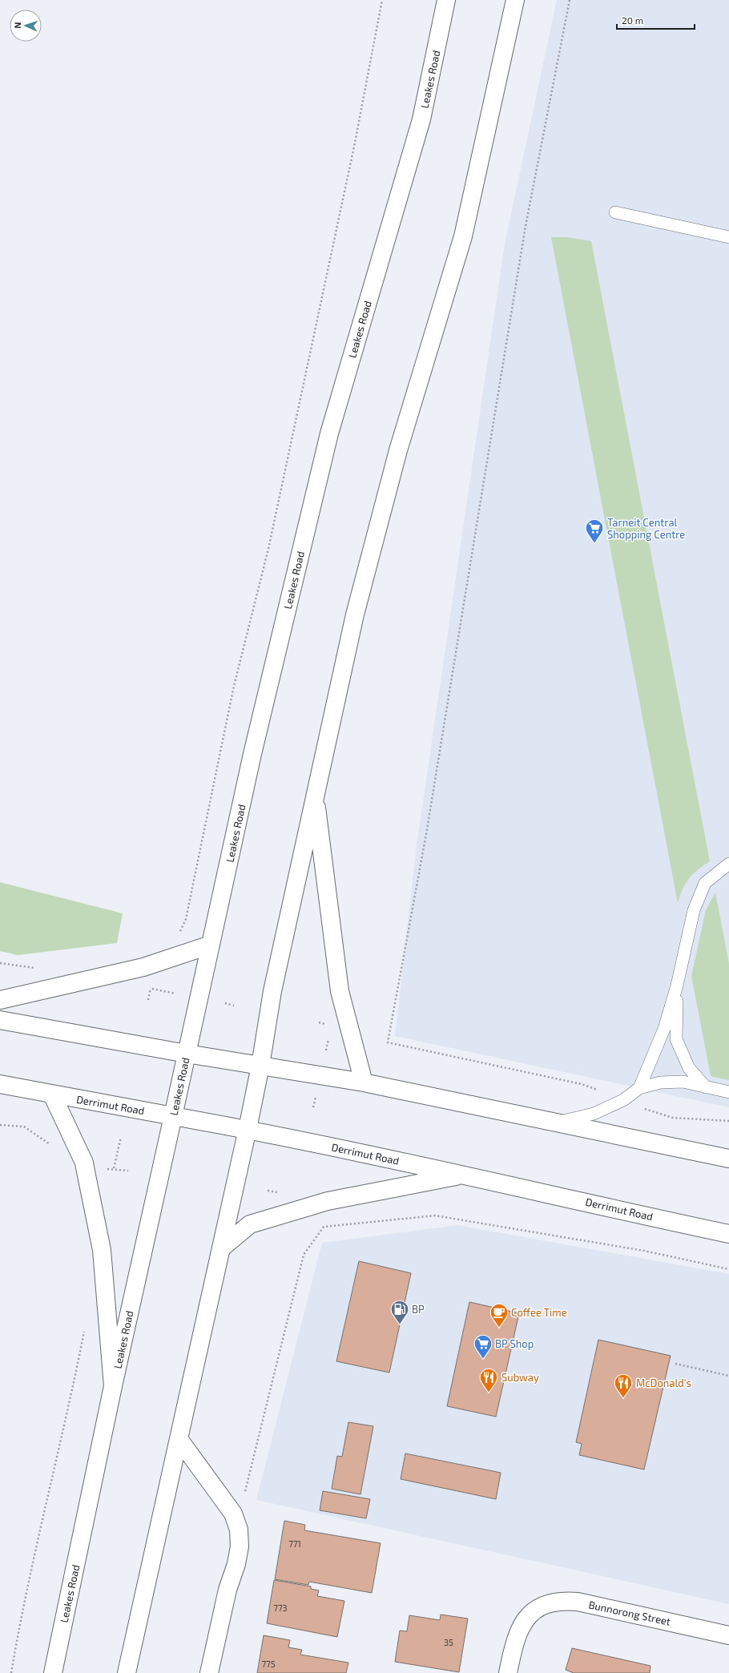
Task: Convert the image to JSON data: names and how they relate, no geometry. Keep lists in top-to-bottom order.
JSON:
{
  "streets": {
    "main road": ["Leakes Road", "Derrimut Road", "Bunnorong Street"]
  },
  "crossings": [
    ["Leakes Road", "Derrimut Road"]
  ],
  "places": {
    "supermarket": ["Tarneit Central Shopping Centre", "BP Shop"],
    "fuel station": ["BP"],
    "cafe": ["Coffee Time"],
    "restaurant": ["Subway", "McDonald's"]
  },
  "house_numbers": [
    "771",
    "773",
    "35",
    "775"
  ],
  "scale_bar": "20 m",
  "north": "left"
}
